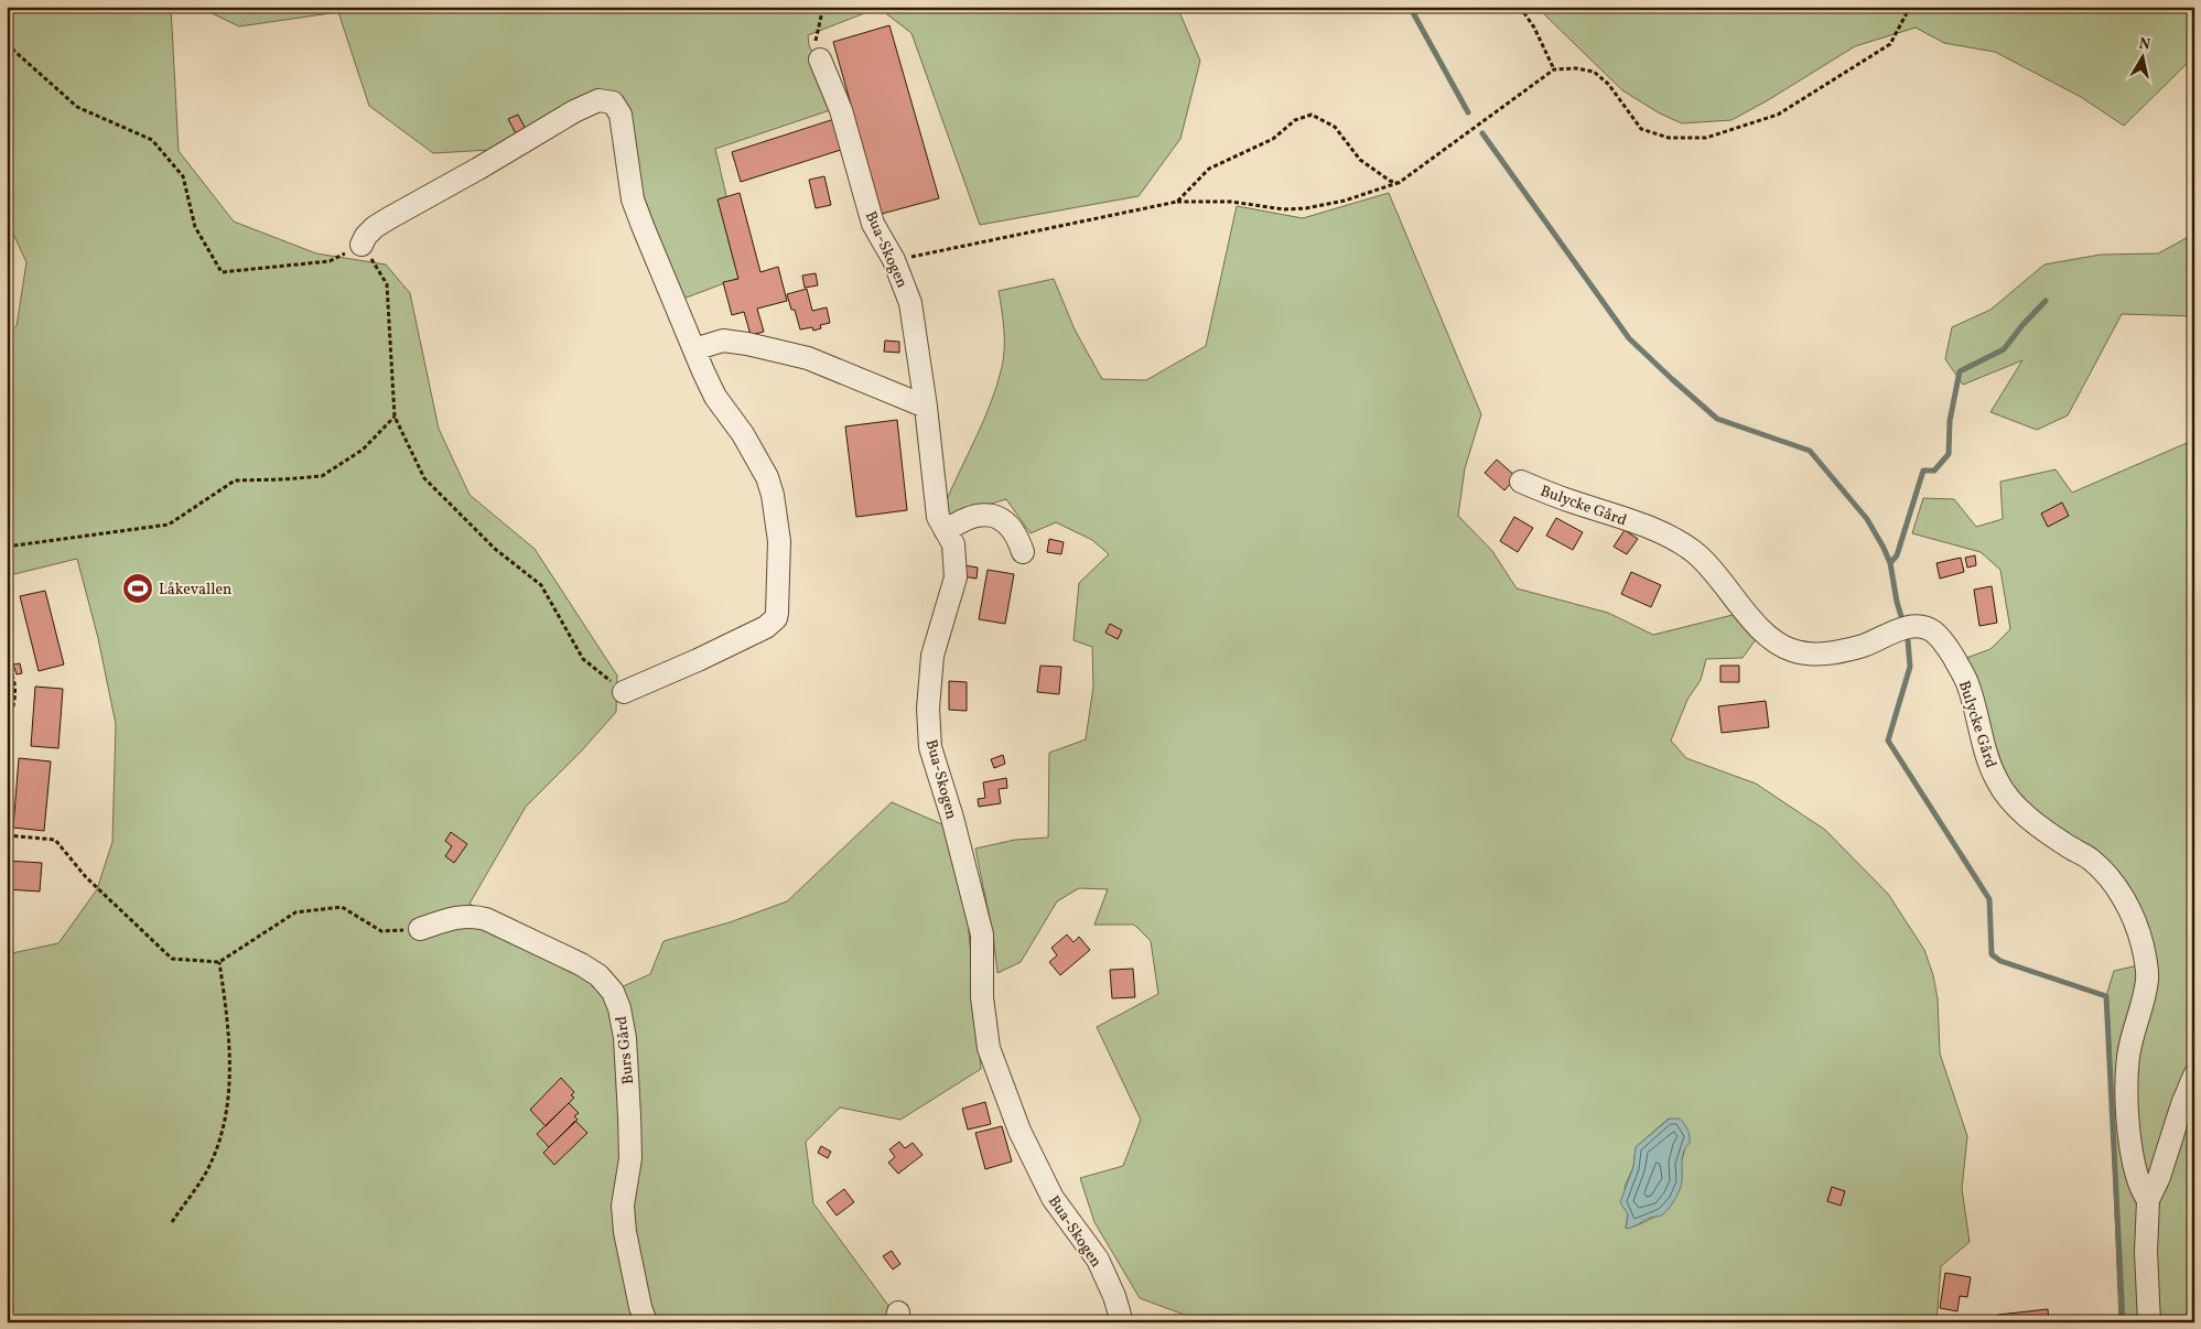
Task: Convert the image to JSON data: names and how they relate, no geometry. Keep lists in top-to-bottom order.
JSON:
{
  "streets": {
    "street": ["Bua-Skogen", "Bulycke Gård", "Burs Gård"]
  },
  "places": {
    "sports": ["Låkevallen"]
  },
  "north": "top"
}
